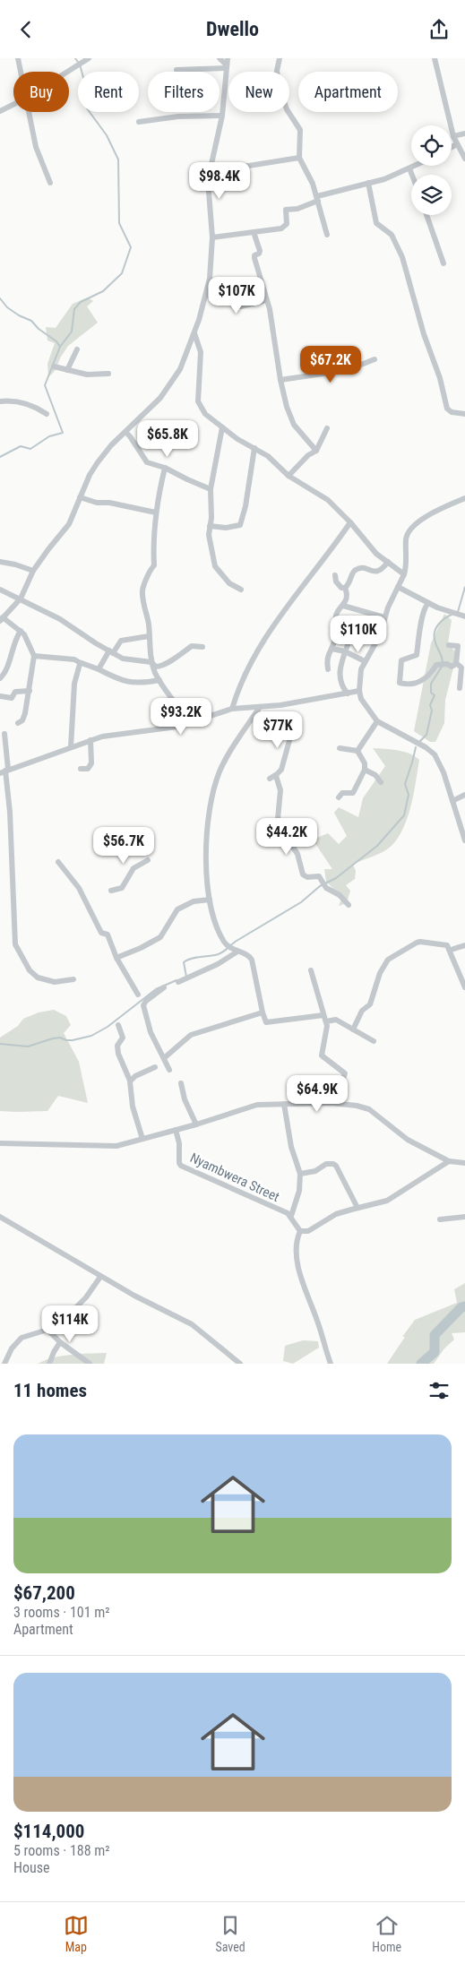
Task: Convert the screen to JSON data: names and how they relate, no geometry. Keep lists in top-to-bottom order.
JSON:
{
  "streets": {
    "street": ["Nyambwera Street"]
  },
  "page": {
    "header": "Dwello",
    "chip": [
      "Buy",
      "Rent",
      "Filters",
      "New",
      "Apartment"
    ],
    "price": [
      "$98.4K",
      "$107K",
      "$67.2K",
      "$65.8K",
      "$110K",
      "$93.2K",
      "$77K",
      "$44.2K",
      "$56.7K",
      "$64.9K",
      "$114K"
    ],
    "heading": "11 homes",
    "list": [
      {
        "name": "$67,200",
        "note": "3 rooms · 101 m² · Apartment"
      },
      {
        "name": "$114,000",
        "note": "5 rooms · 188 m² · House"
      }
    ],
    "tabs": ["Map", "Saved", "Home"]
  }
}
